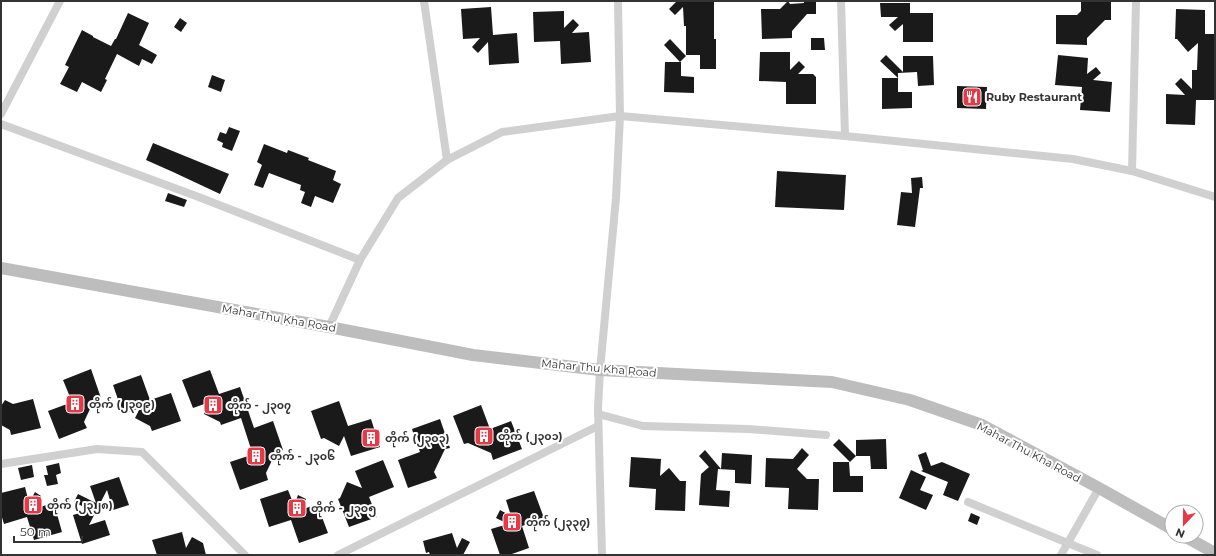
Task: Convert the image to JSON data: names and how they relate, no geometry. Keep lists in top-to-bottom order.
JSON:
{
  "streets": {
    "main road": ["Mahar Thu Kha Road"]
  },
  "places": {
    "restaurant": ["Ruby Restaurant"],
    "building": [
      "တိုက် (၂၃၀၉)",
      "တိုက် - ၂၃၀၇",
      "တိုက် (၂၃၀၁)",
      "တိုက် (၂၃၀၃)",
      "တိုက် - ၂၃၀၆",
      "တိုက် (၂၃၂၈)",
      "တိုက် - ၂၃၀၅",
      "တိုက် (၂၃၃၇)"
    ]
  },
  "scale_bar": "50 m",
  "north": "bottom"
}
